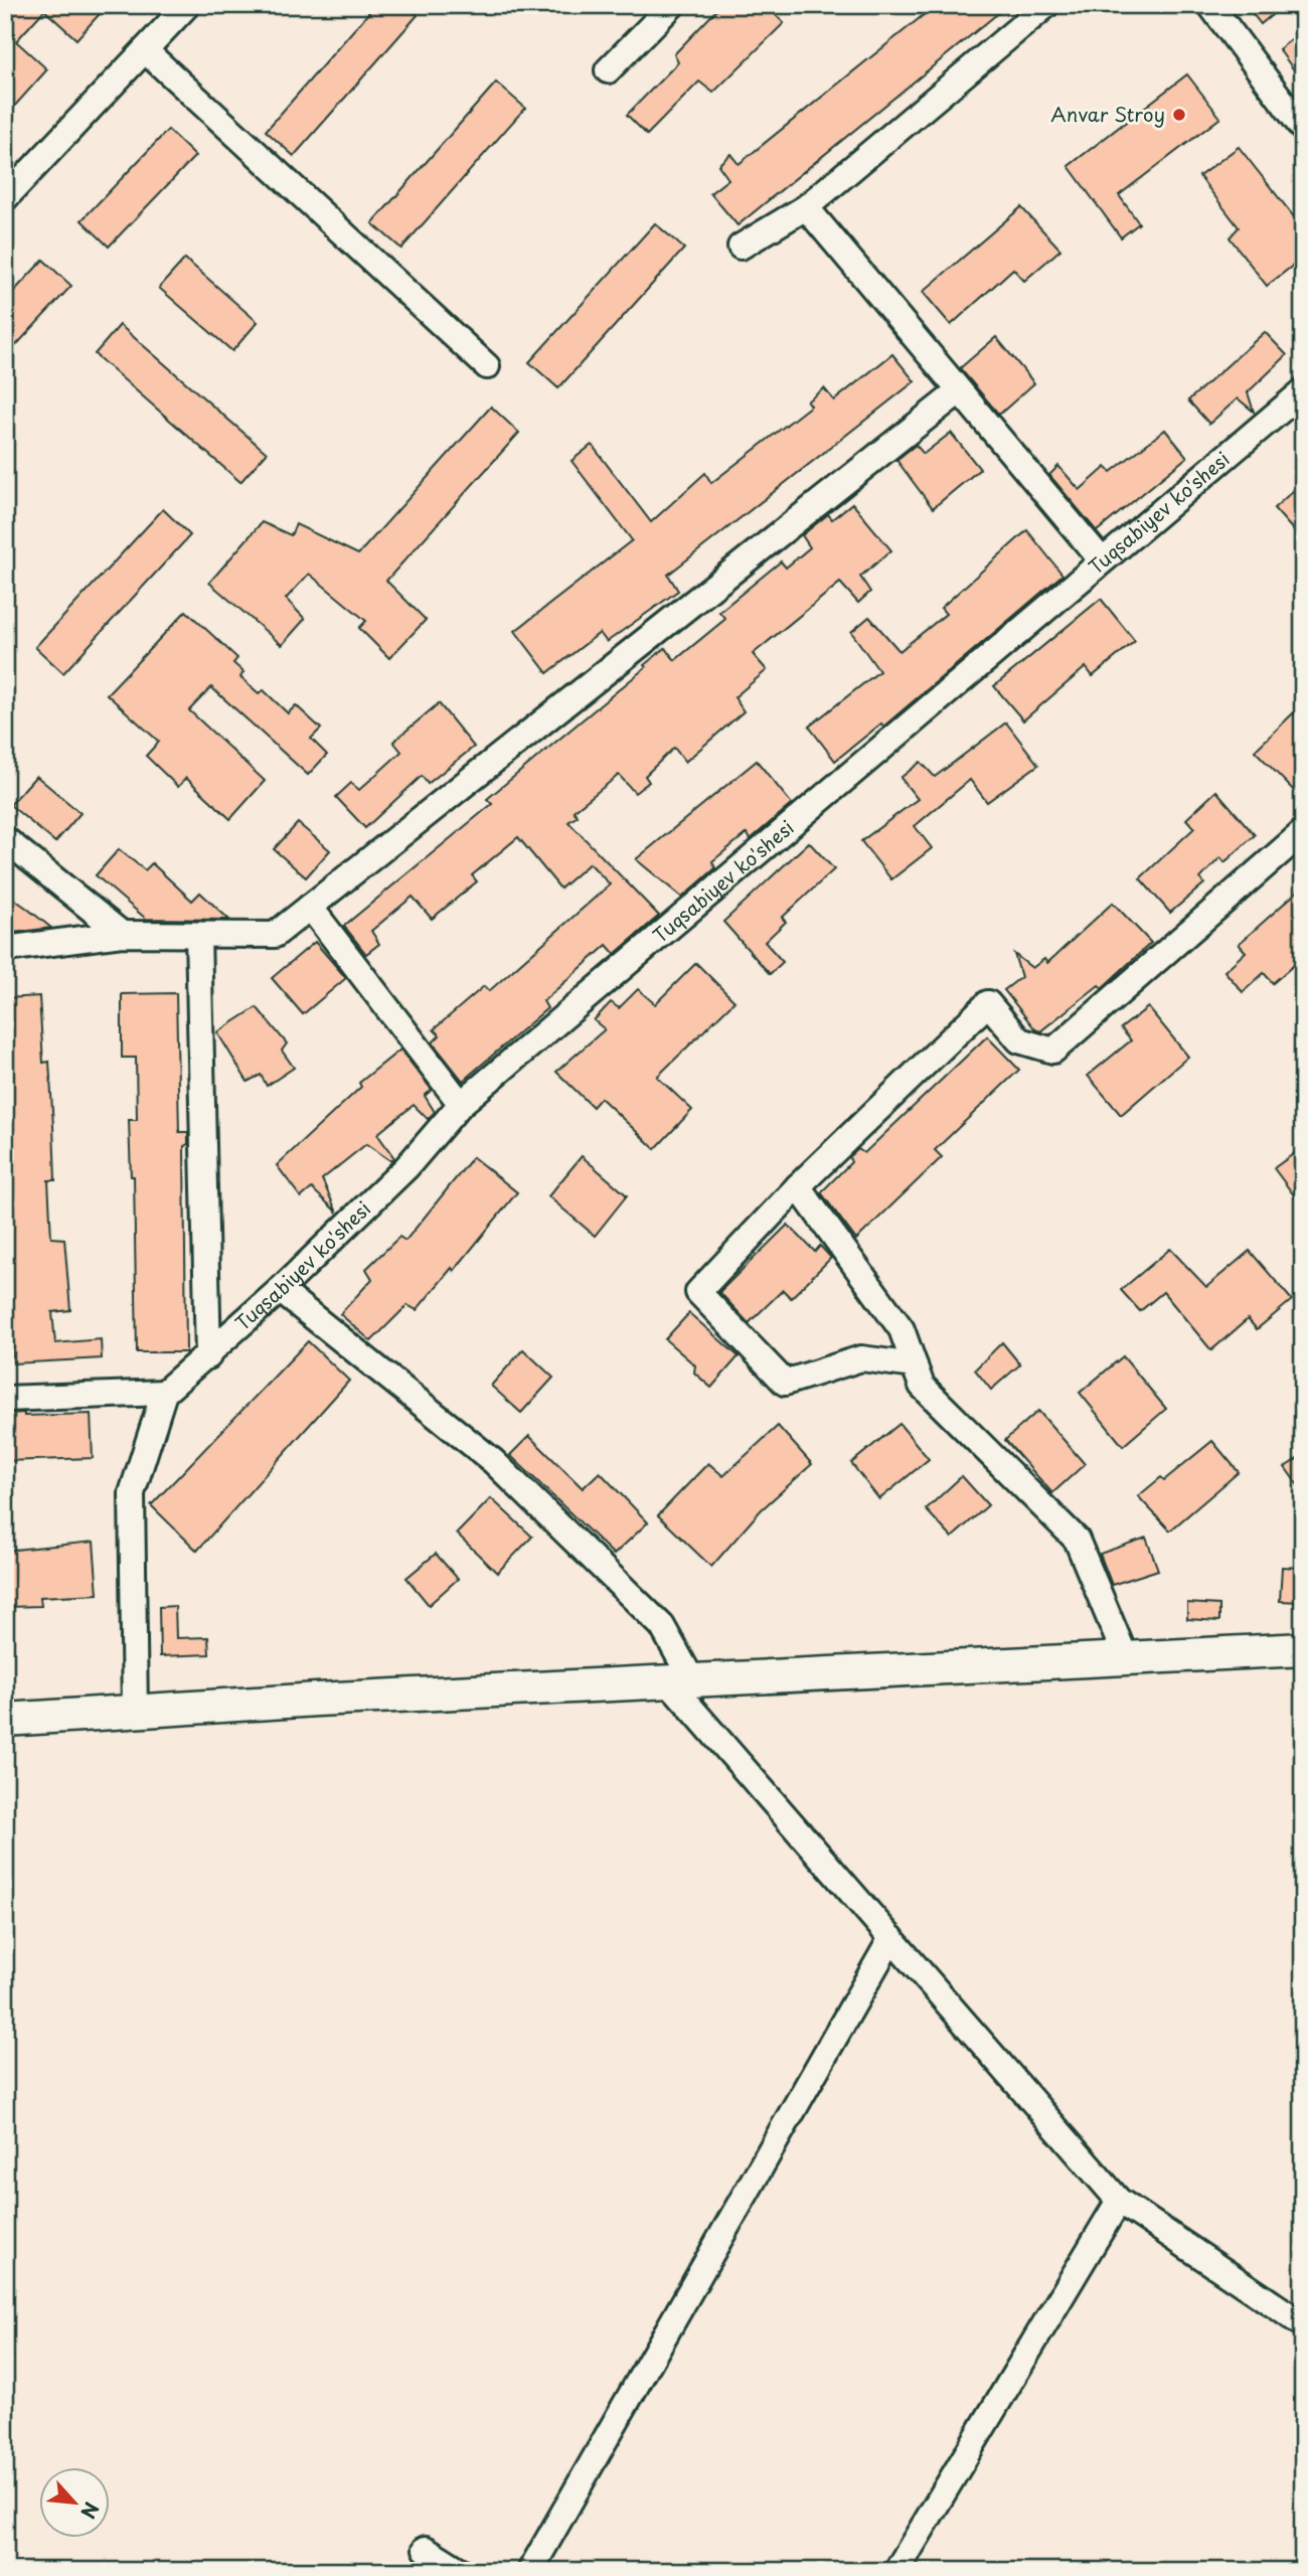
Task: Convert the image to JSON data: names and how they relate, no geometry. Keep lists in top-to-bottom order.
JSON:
{
  "streets": {
    "street": ["Tuqsabiyev ko'shesi"]
  },
  "places": ["Anvar Stroy"],
  "north": "bottom right"
}
